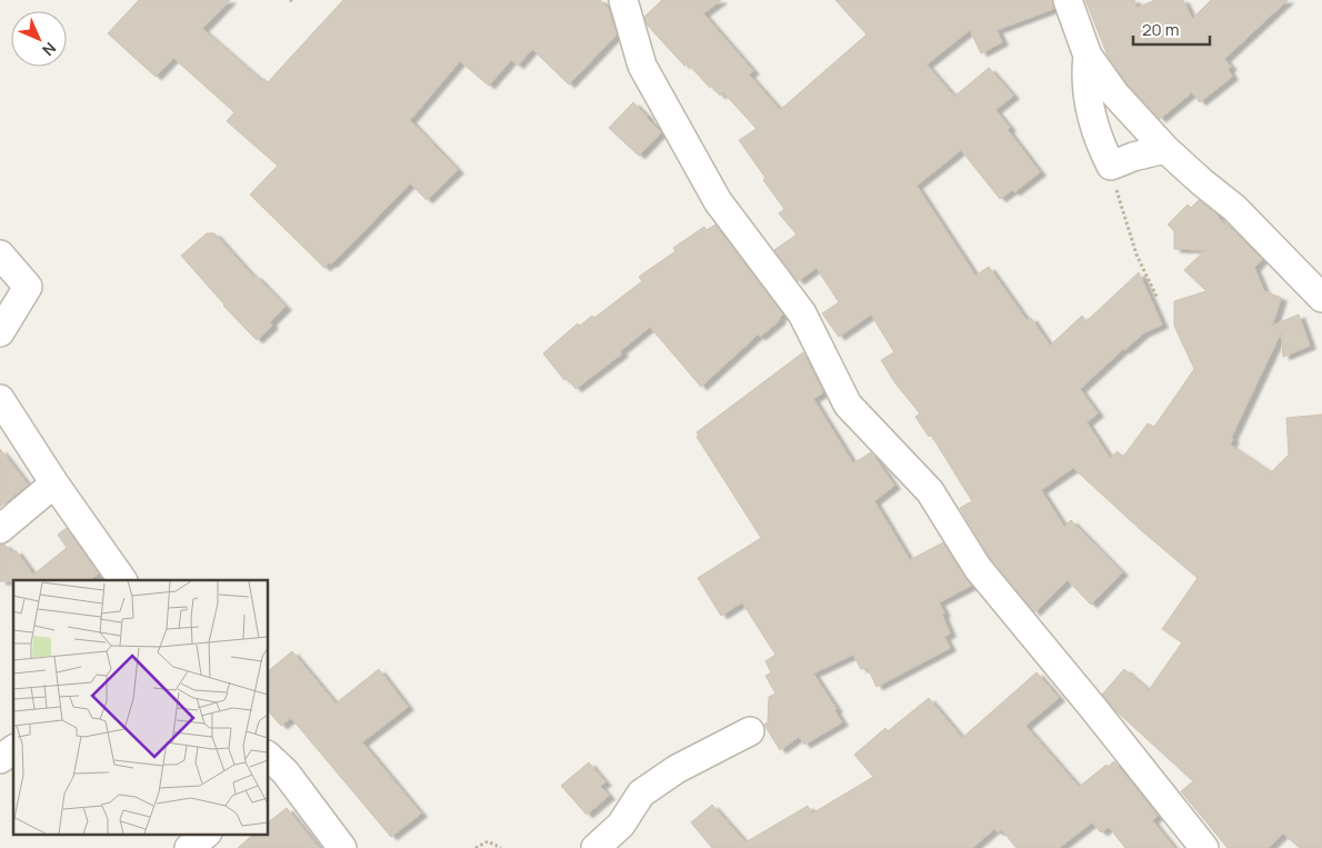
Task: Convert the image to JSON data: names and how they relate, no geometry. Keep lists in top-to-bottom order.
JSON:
{
  "scale_bar": "20 m",
  "north": "bottom right"
}
